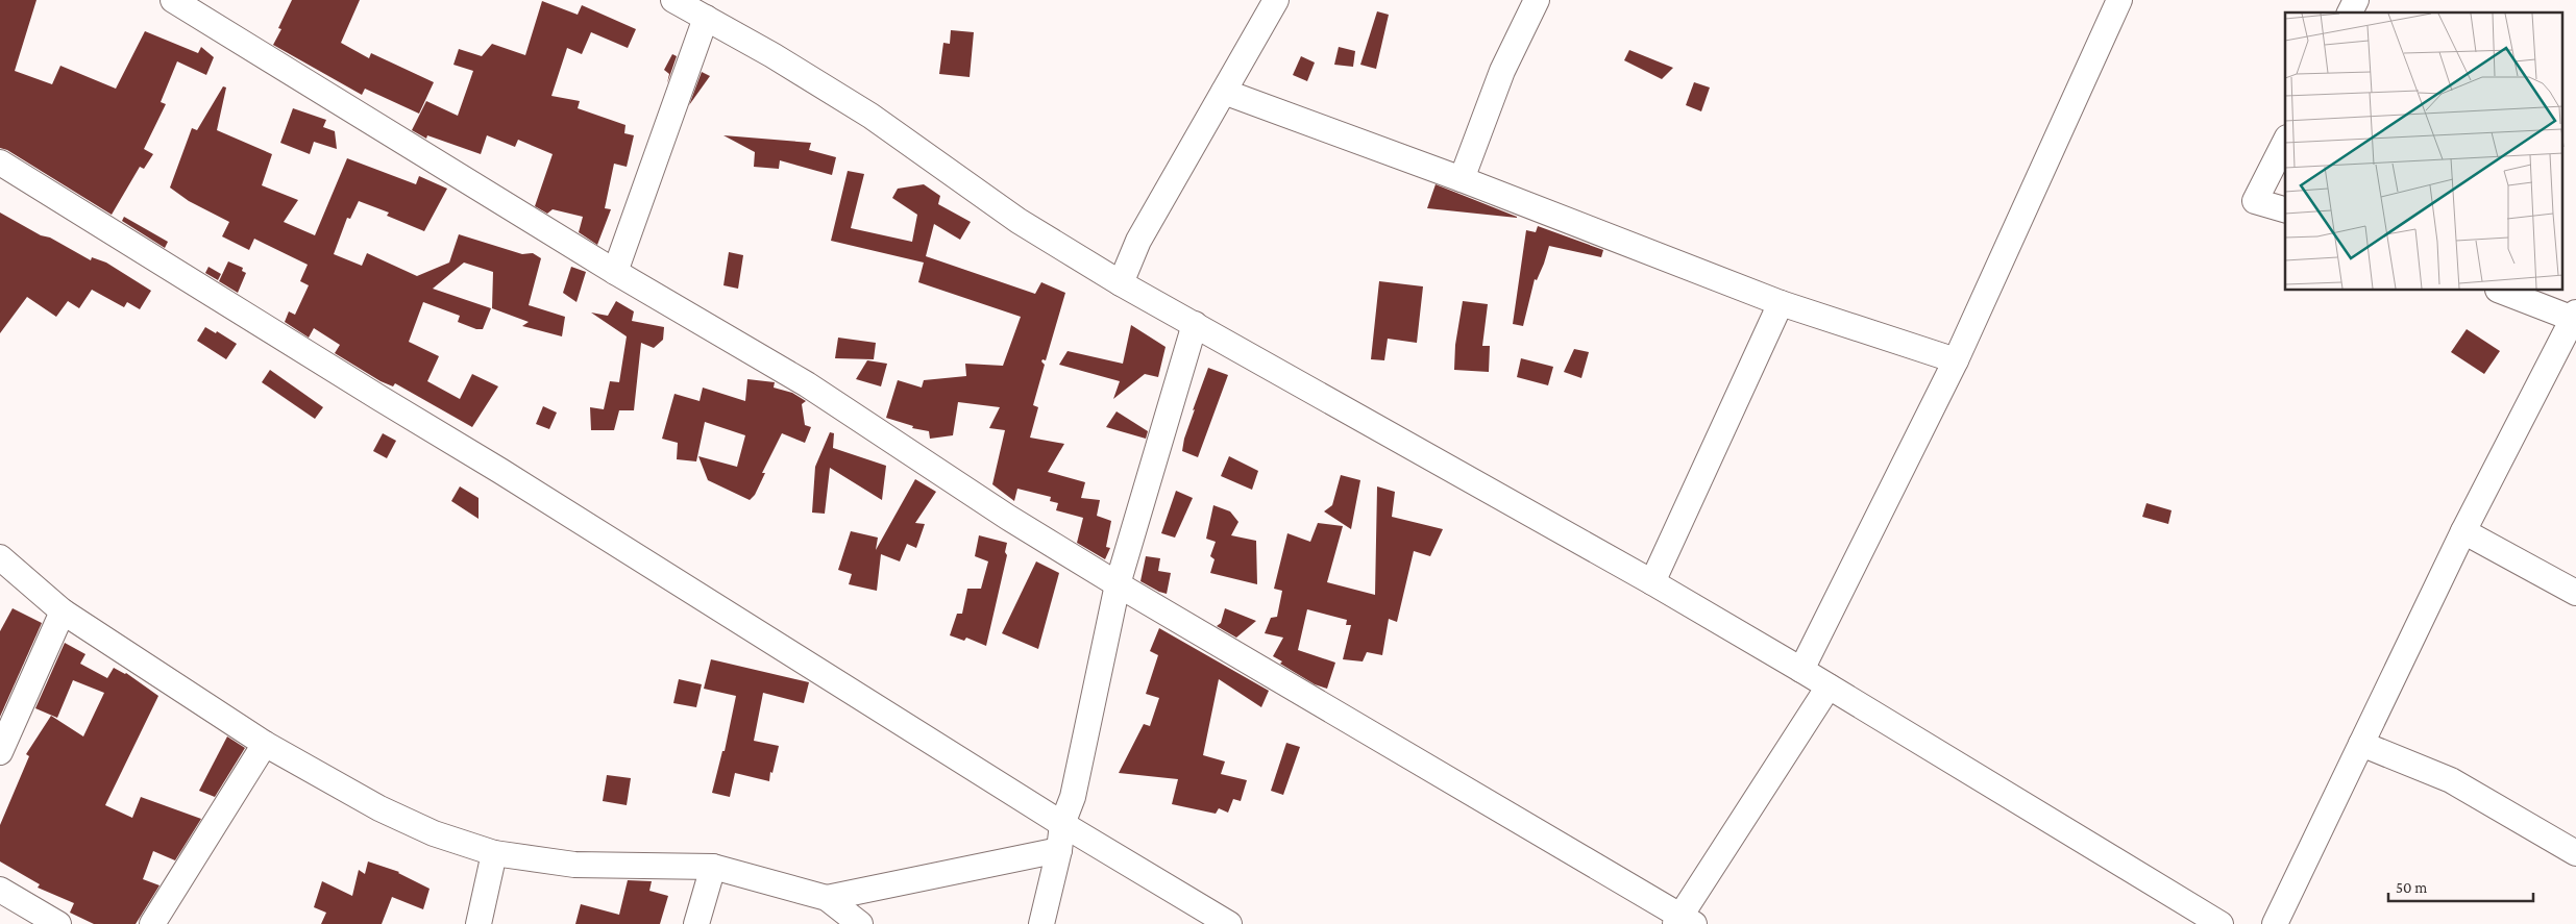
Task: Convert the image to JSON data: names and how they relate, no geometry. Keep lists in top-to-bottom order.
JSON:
{
  "scale_bar": "50 m"
}
